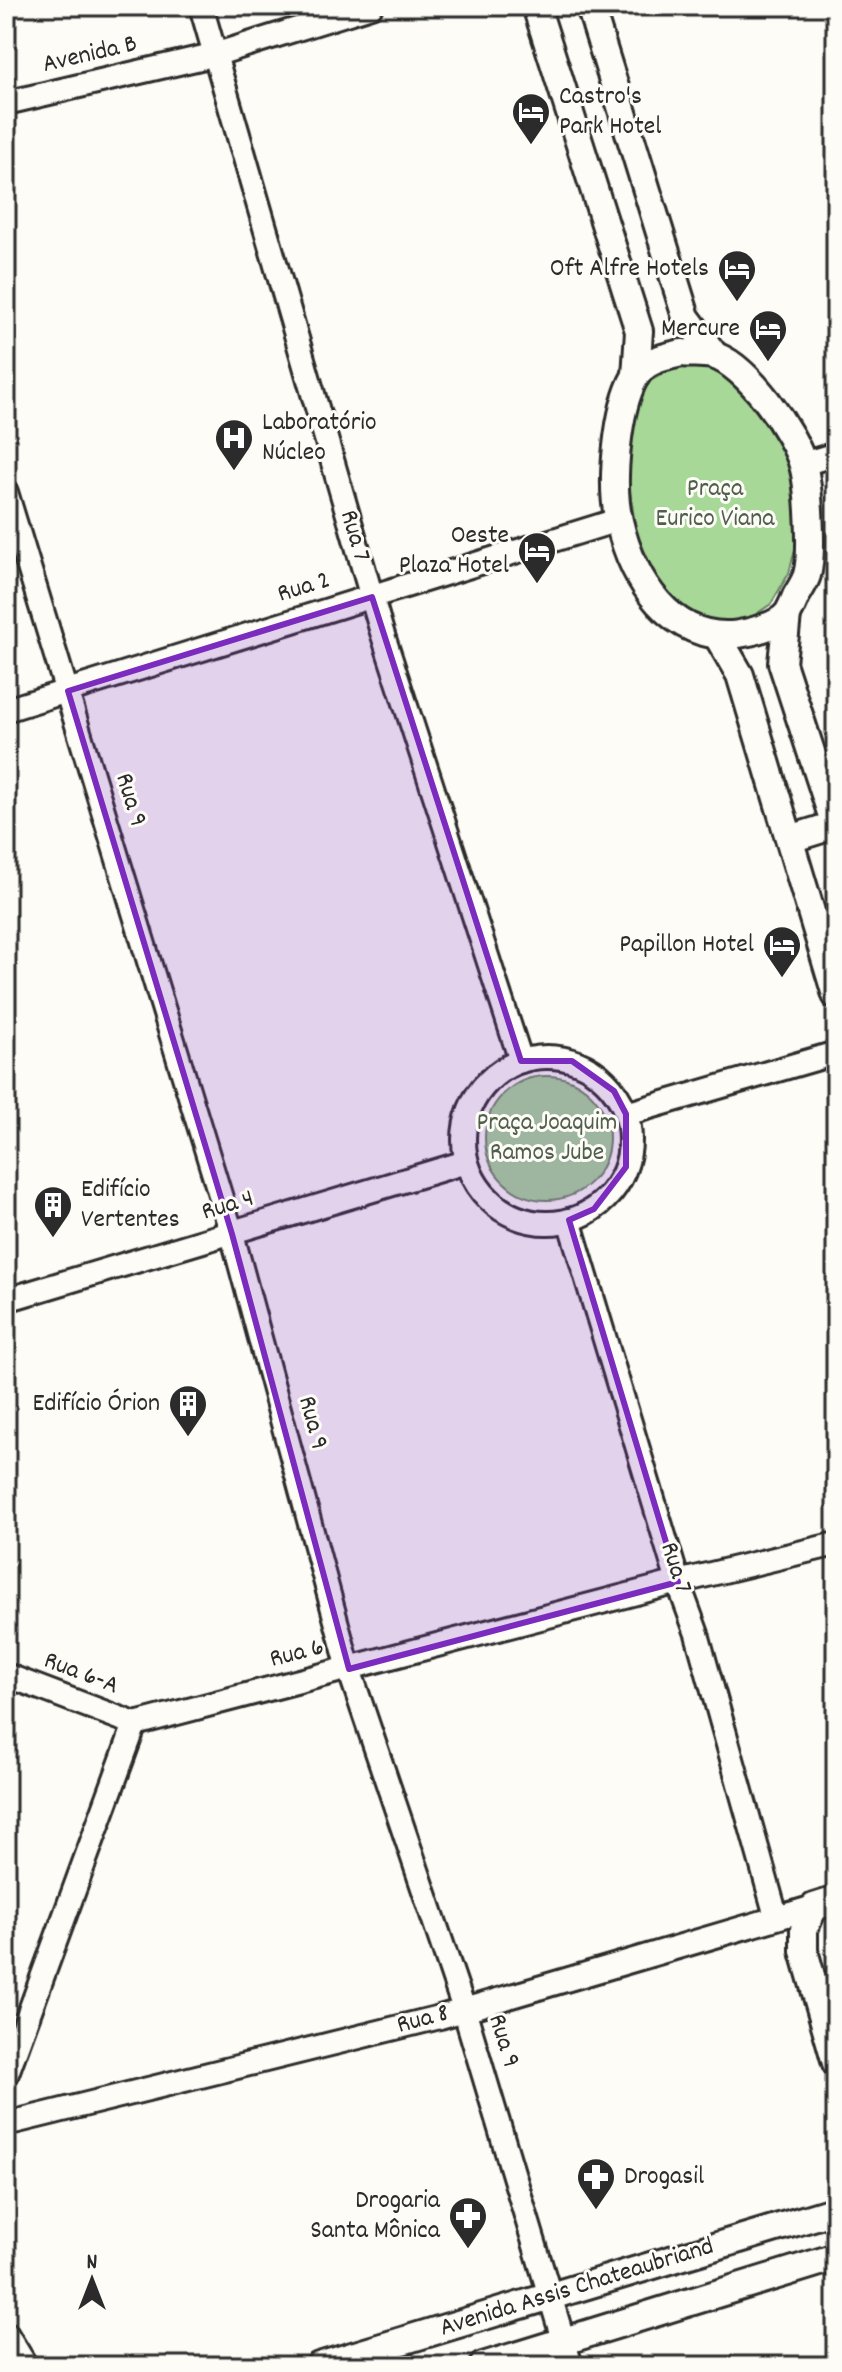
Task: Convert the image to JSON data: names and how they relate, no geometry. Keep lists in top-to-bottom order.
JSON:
{
  "streets": {
    "main road": ["Avenida Assis Chateaubriand"],
    "street": [
      "Avenida B",
      "Rua 7",
      "Rua 2",
      "Rua 9",
      "Rua 4",
      "Rua 6",
      "Rua 6-A",
      "Rua 8"
    ]
  },
  "crossings": [
    ["Avenida B", "Rua 7"],
    ["Rua 7", "Rua 2"],
    ["Rua 7", "Rua 4"],
    ["Rua 7", "Rua 6"],
    ["Rua 7", "Rua 8"],
    ["Rua 2", "Rua 9"],
    ["Rua 9", "Rua 4"],
    ["Rua 9", "Rua 6"],
    ["Rua 9", "Rua 8"],
    ["Rua 9", "Avenida Assis Chateaubriand"],
    ["Rua 6", "Rua 6-A"]
  ],
  "parks": ["Praça Eurico Viana", "Praça Joaquim Ramos Jube"],
  "places": {
    "hotel": [
      "Castro's Park Hotel",
      "Oft Alfre Hotels",
      "Mercure",
      "Oeste Plaza Hotel",
      "Papillon Hotel"
    ],
    "hospital": ["Laboratório Núcleo"],
    "building": ["Edifício Vertentes", "Edifício Órion"],
    "pharmacy": ["Drogasil", "Drogaria Santa Mônica"]
  },
  "north": "top"
}
